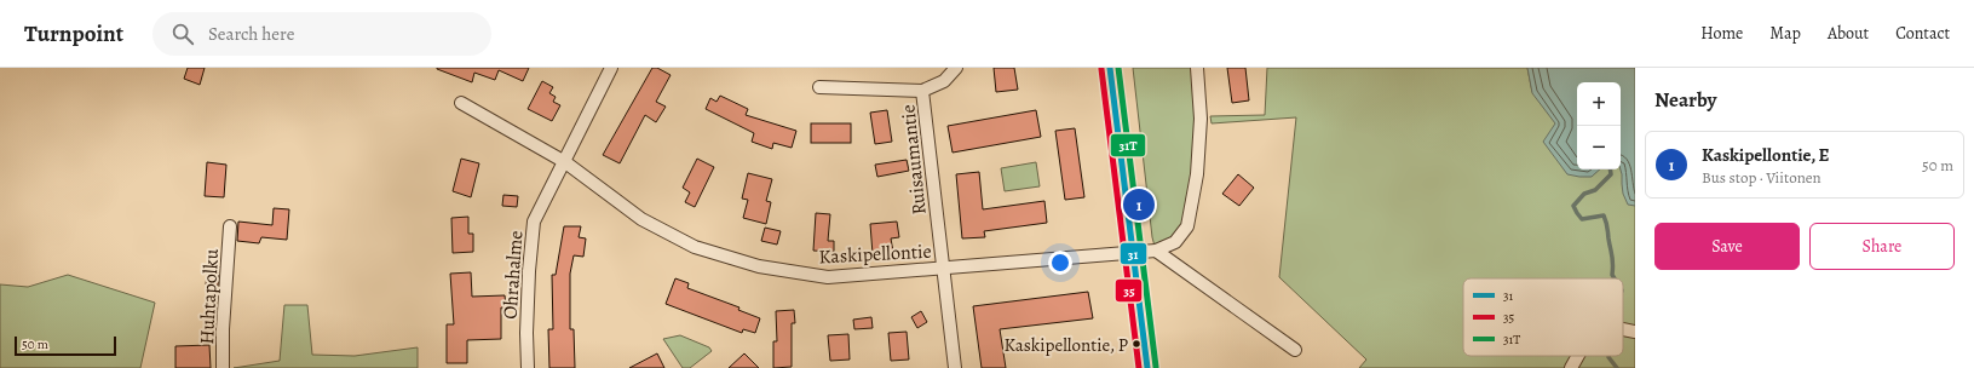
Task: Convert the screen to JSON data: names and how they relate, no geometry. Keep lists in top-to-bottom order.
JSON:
{
  "streets": {
    "street": [
      "Ruisaumantie",
      "Kaskipellontie",
      "Ohrahalme",
      "Huhtapolku"
    ]
  },
  "crossings": [
    ["Ruisaumantie", "Kaskipellontie"],
    ["Kaskipellontie", "Ohrahalme"]
  ],
  "places": ["Kaskipellontie, P"],
  "lines": ["transit line 31", "transit line 31T", "transit line 35"],
  "legend": ["31", "35", "31T"],
  "scale_bar": "50 m",
  "page": {
    "header": "Turnpoint",
    "search": "Search here",
    "nav": [
      "Home",
      "Map",
      "About",
      "Contact"
    ],
    "heading": "Nearby",
    "map_buttons": ["+", "−"],
    "list": [
      {
        "mark": "1",
        "name": "Kaskipellontie, E",
        "note": "Bus stop · Viitonen",
        "value": "50 m"
      }
    ],
    "pins": "1",
    "buttons": ["Save", "Share"],
    "scale": "50 m"
  }
}
